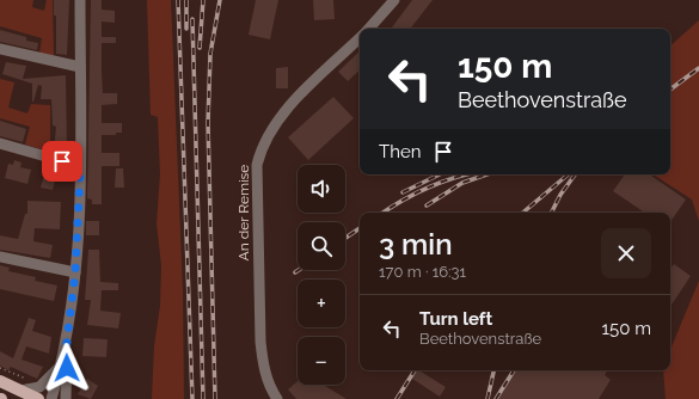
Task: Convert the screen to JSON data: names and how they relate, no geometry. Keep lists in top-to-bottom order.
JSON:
{
  "streets": {
    "street": ["An der Remise"]
  },
  "page": {
    "turn": ["150 m", "Beethovenstraße"],
    "then": "Then",
    "map_buttons": ["+", "−"],
    "heading": ["3 min", "170 m · 16:31"],
    "list": [
      {
        "name": "Turn left",
        "note": "Beethovenstraße",
        "value": "150 m"
      }
    ]
  }
}
